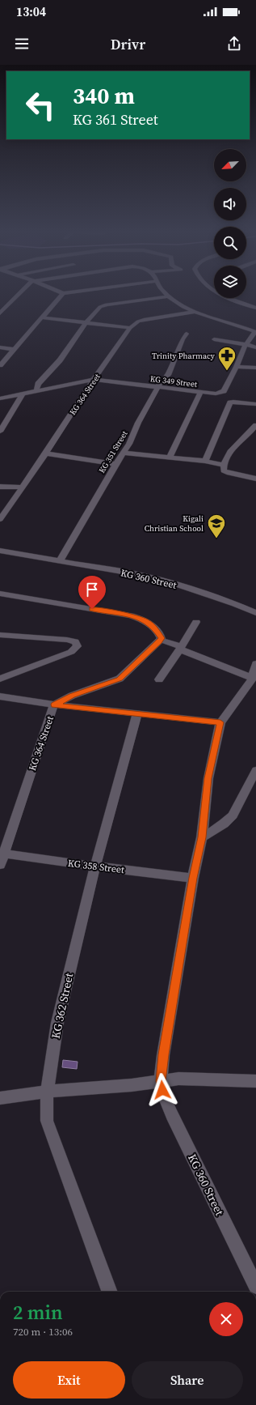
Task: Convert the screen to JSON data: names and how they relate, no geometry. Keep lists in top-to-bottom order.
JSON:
{
  "streets": {
    "street": [
      "KG 349 Street",
      "KG 364 Street",
      "KG 351 Street",
      "KG 360 Street",
      "KG 358 Street",
      "KG 362 Street"
    ]
  },
  "crossings": [
    ["KG 349 Street", "KG 364 Street"],
    ["KG 349 Street", "KG 351 Street"],
    ["KG 364 Street", "KG 358 Street"],
    ["KG 351 Street", "KG 360 Street"],
    ["KG 360 Street", "KG 358 Street"],
    ["KG 358 Street", "KG 362 Street"]
  ],
  "places": {
    "pharmacy": ["Trinity Pharmacy"],
    "school or university": ["Kigali Christian School"]
  },
  "north": "bottom left",
  "page": {
    "status": "13:04",
    "header": "Drivr",
    "turn": ["340 m", "KG 361 Street"],
    "heading": ["2 min", "720 m · 13:06"],
    "buttons": ["Exit", "Share"]
  }
}
